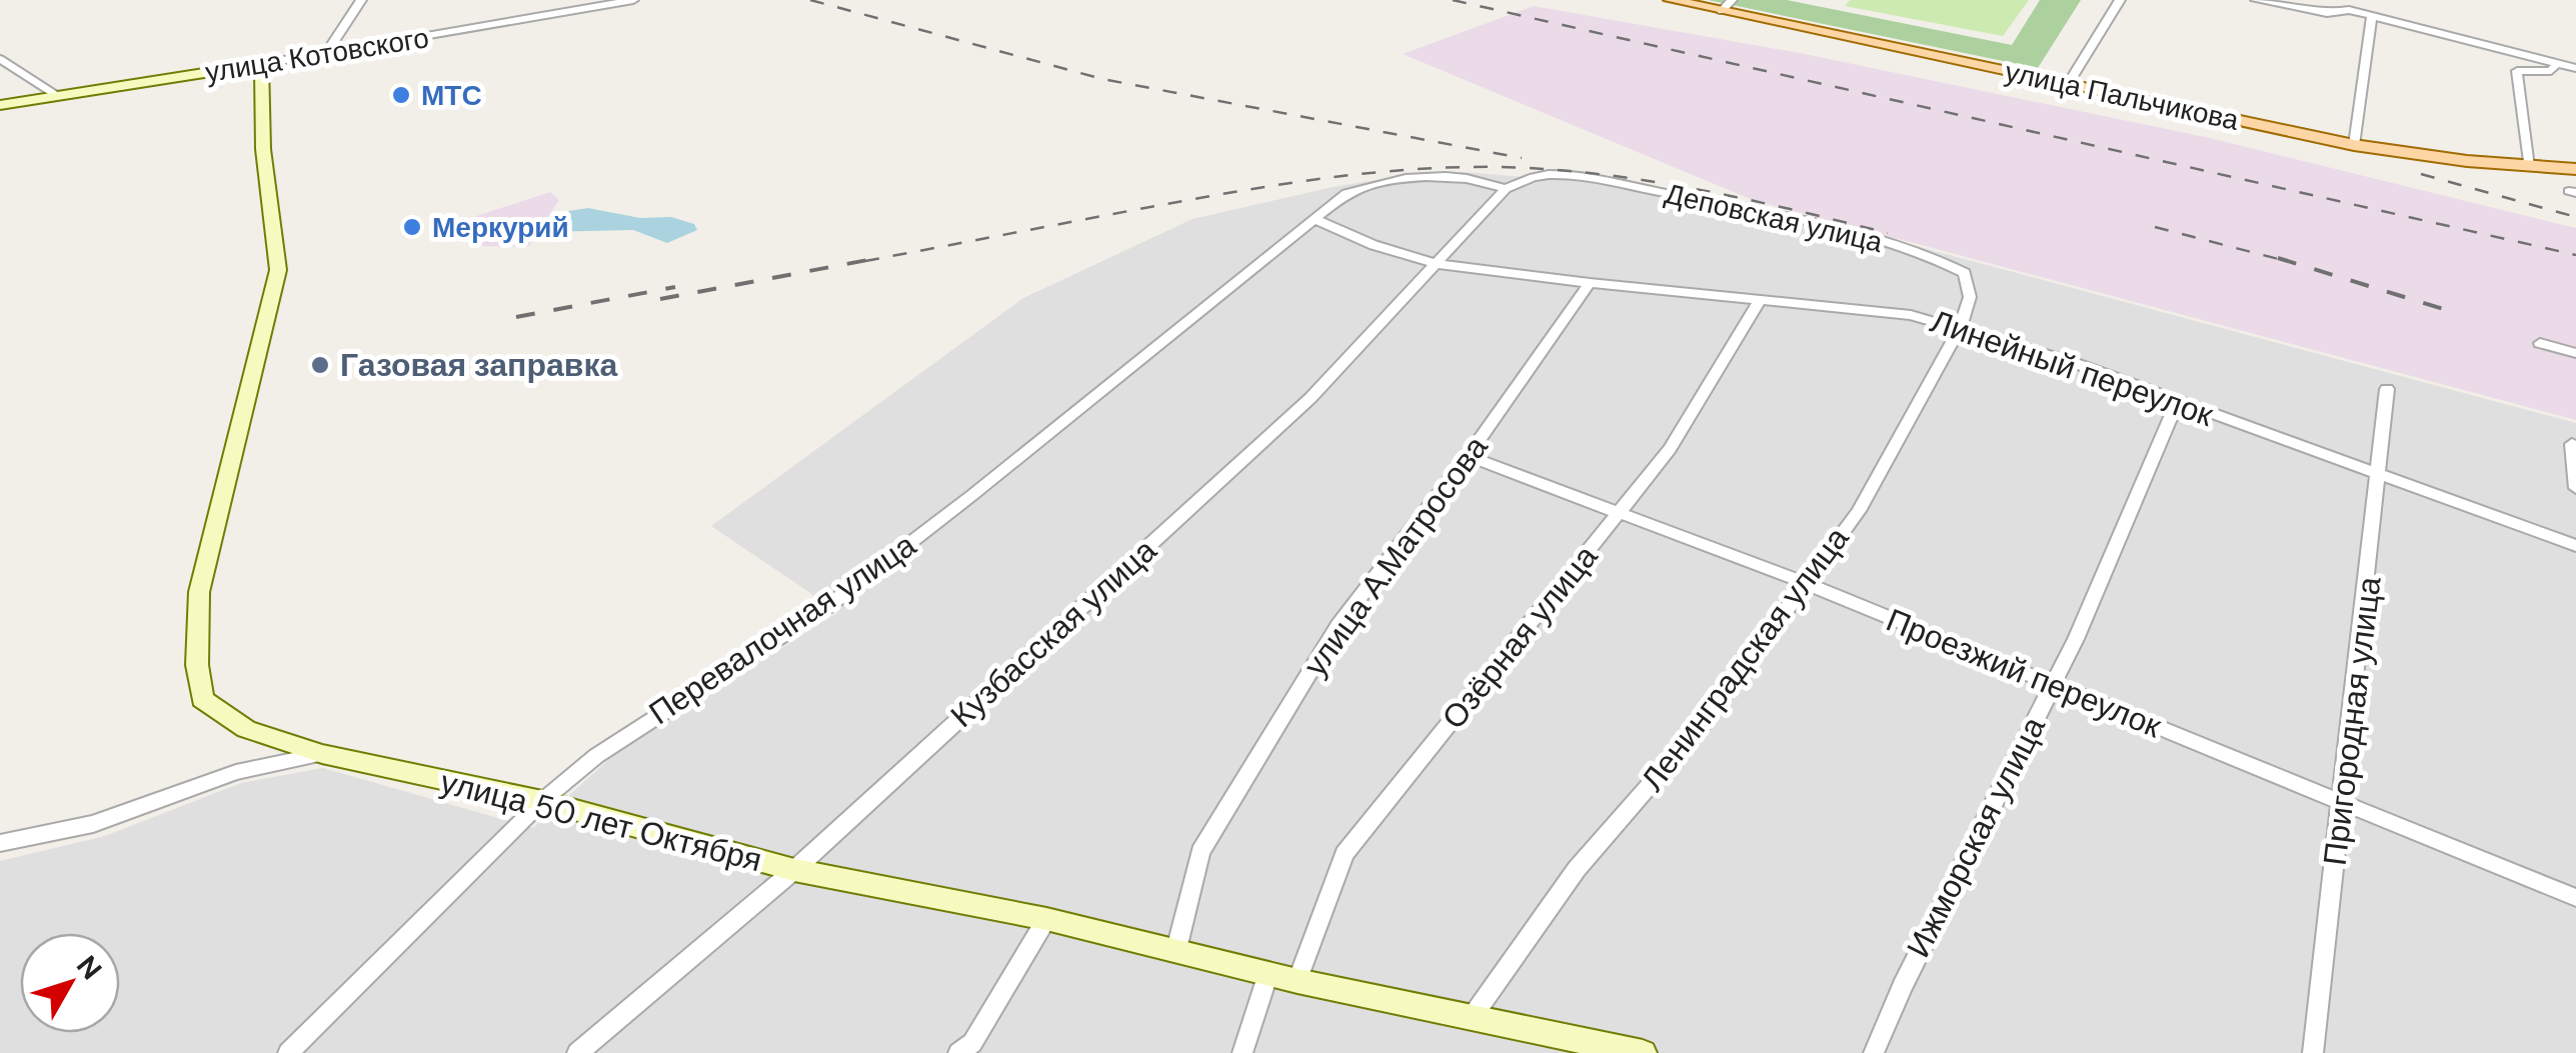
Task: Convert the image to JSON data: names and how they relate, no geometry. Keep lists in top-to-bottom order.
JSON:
{
  "streets": {
    "main road": ["улица Котовского", "улица Пальчикова", "улица 50 лет Октября"],
    "street": [
      "Деповская улица",
      "Линейный переулок",
      "улица А.Матросова",
      "Перевалочная улица",
      "Кузбасская улица",
      "Озёрная улица",
      "Ленинградская улица",
      "Проезжий переулок",
      "Пригородная улица",
      "Ижморская улица"
    ]
  },
  "crossings": [
    ["улица Котовского", "улица 50 лет Октября"],
    ["Деповская улица", "Перевалочная улица"],
    ["Деповская улица", "Кузбасская улица"],
    ["Деповская улица", "Ленинградская улица"],
    ["Линейный переулок", "улица А.Матросова"],
    ["Линейный переулок", "Перевалочная улица"],
    ["Линейный переулок", "Кузбасская улица"],
    ["Линейный переулок", "Озёрная улица"],
    ["Линейный переулок", "Ленинградская улица"],
    ["Линейный переулок", "Пригородная улица"],
    ["Линейный переулок", "Ижморская улица"],
    ["улица А.Матросова", "Проезжий переулок"],
    ["улица А.Матросова", "улица 50 лет Октября"],
    ["Перевалочная улица", "Кузбасская улица"],
    ["Перевалочная улица", "улица 50 лет Октября"],
    ["Кузбасская улица", "улица 50 лет Октября"],
    ["Озёрная улица", "Проезжий переулок"],
    ["Озёрная улица", "улица 50 лет Октября"],
    ["Ленинградская улица", "Проезжий переулок"],
    ["Ленинградская улица", "улица 50 лет Октября"],
    ["Проезжий переулок", "Пригородная улица"],
    ["Проезжий переулок", "Ижморская улица"]
  ],
  "places": ["МТС", "Меркурий", "Газовая заправка"],
  "north": "top right"
}
